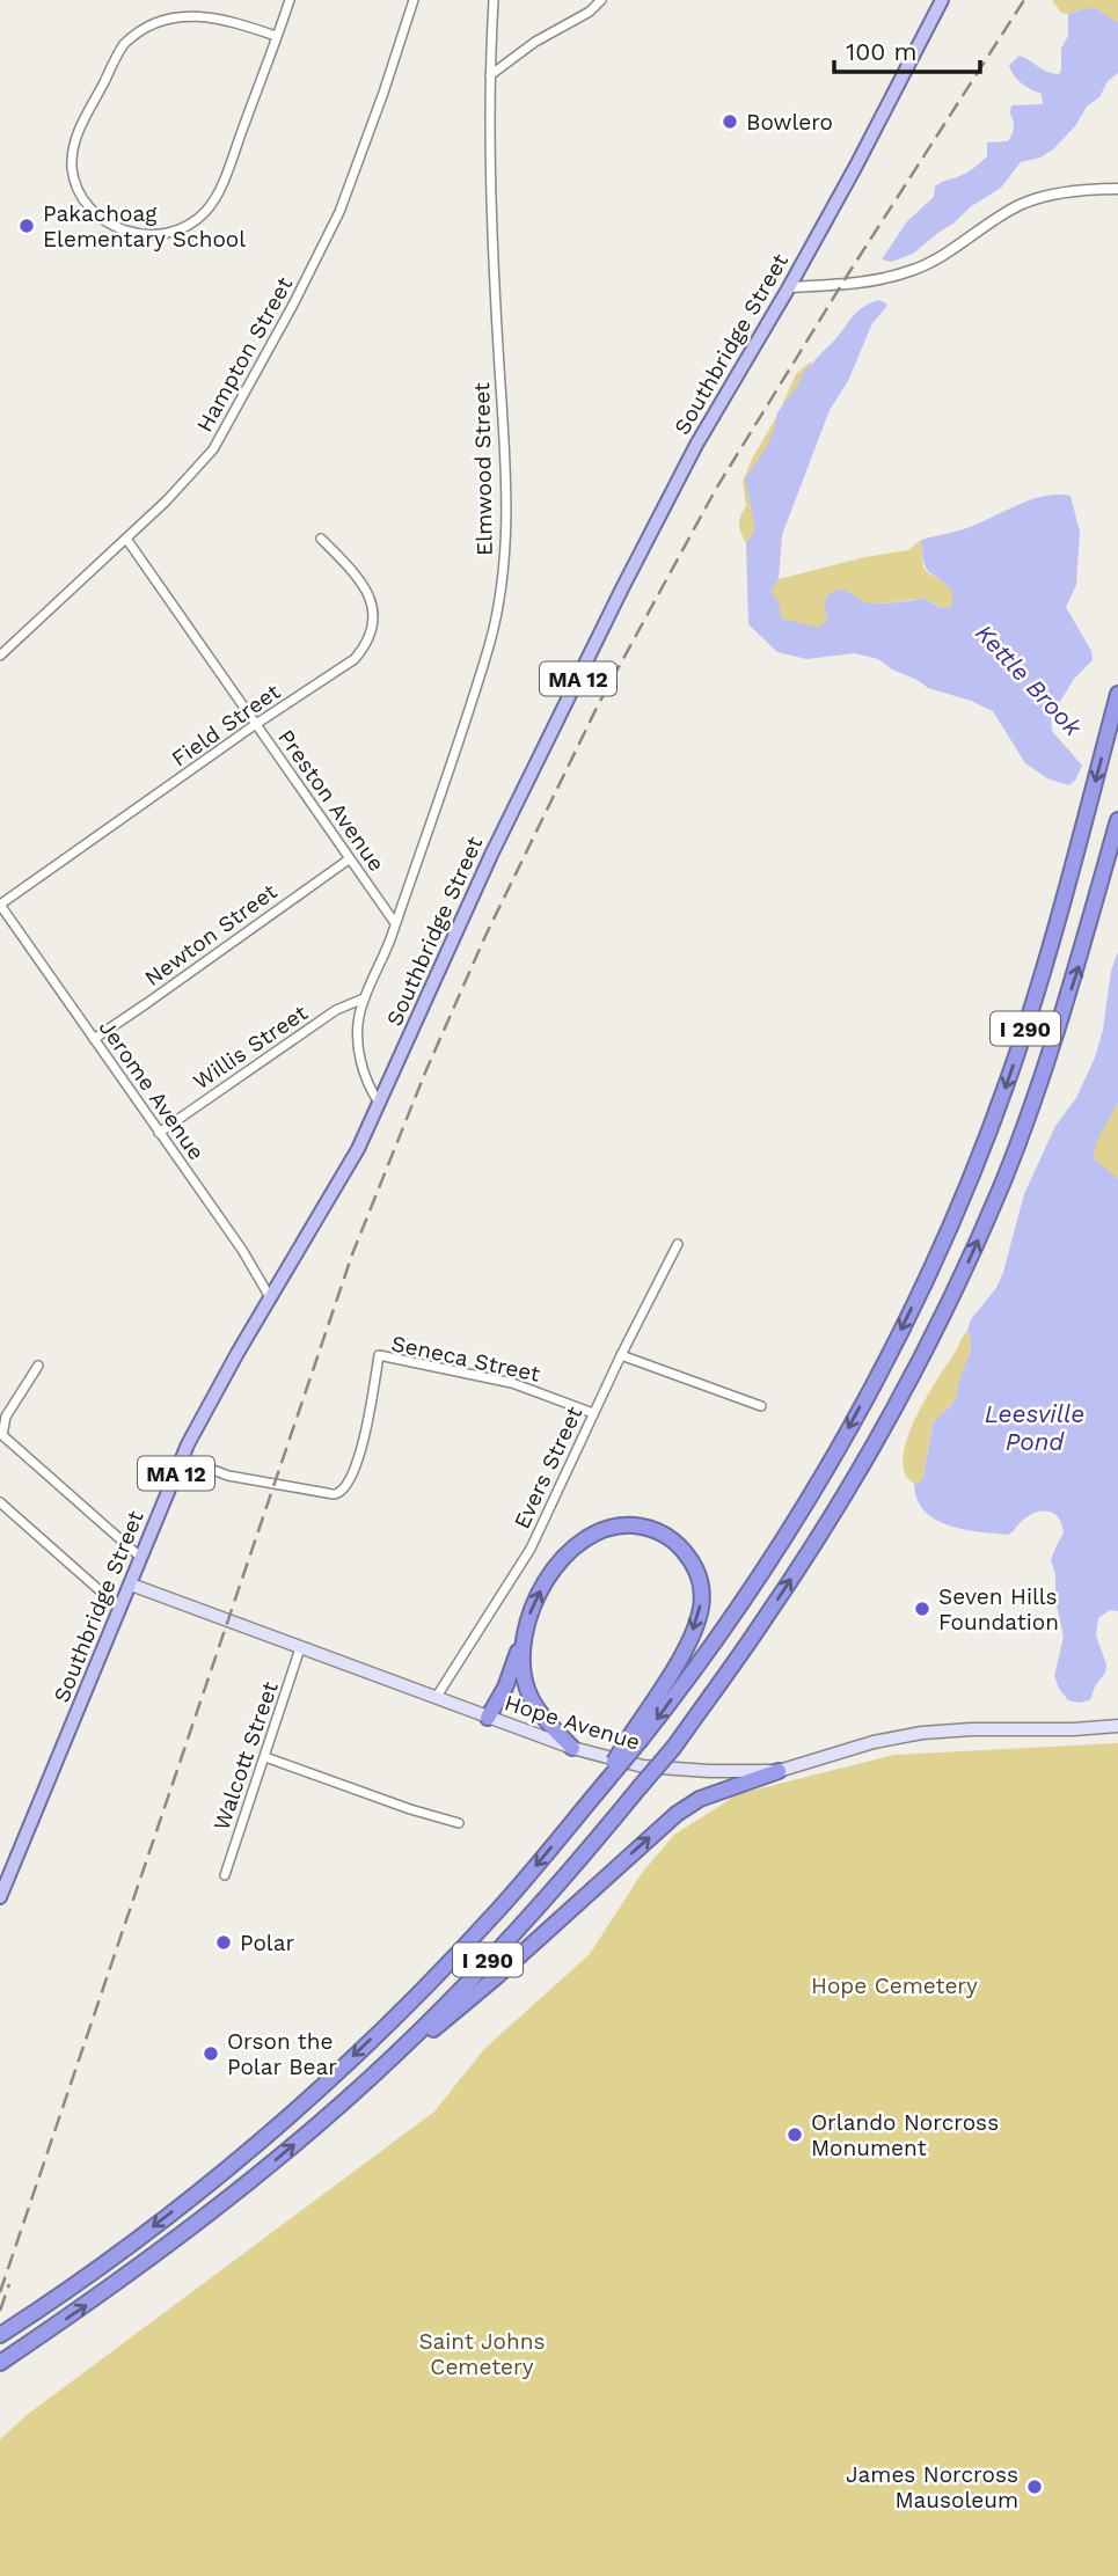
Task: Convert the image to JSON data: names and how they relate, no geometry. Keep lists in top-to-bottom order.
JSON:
{
  "streets": {
    "highway": ["I 290"],
    "main road": ["Southbridge Street", "MA 12", "Hope Avenue"],
    "street": [
      "Hampton Street",
      "Elmwood Street",
      "Field Street",
      "Preston Avenue",
      "Newton Street",
      "Willis Street",
      "Jerome Avenue",
      "Seneca Street",
      "Evers Street",
      "Walcott Street"
    ]
  },
  "crossings": [
    ["Southbridge Street", "Elmwood Street"],
    ["Southbridge Street", "Jerome Avenue"],
    ["Southbridge Street", "Seneca Street"],
    ["Southbridge Street", "Hope Avenue"],
    ["Hampton Street", "Preston Avenue"],
    ["Elmwood Street", "Preston Avenue"],
    ["Elmwood Street", "Willis Street"],
    ["Field Street", "Preston Avenue"],
    ["Field Street", "Jerome Avenue"],
    ["Preston Avenue", "Newton Street"],
    ["Newton Street", "Jerome Avenue"],
    ["Willis Street", "Jerome Avenue"],
    ["Seneca Street", "Evers Street"],
    ["Evers Street", "Hope Avenue"],
    ["Hope Avenue", "Walcott Street"]
  ],
  "water": ["Kettle Brook", "Leesville Pond"],
  "parks": ["Hope Cemetery", "Saint Johns Cemetery"],
  "places": [
    "Bowlero",
    "Pakachoag Elementary School",
    "Seven Hills Foundation",
    "Polar",
    "Orson the Polar Bear",
    "Orlando Norcross Monument",
    "James Norcross Mausoleum"
  ],
  "scale_bar": "100 m"
}
